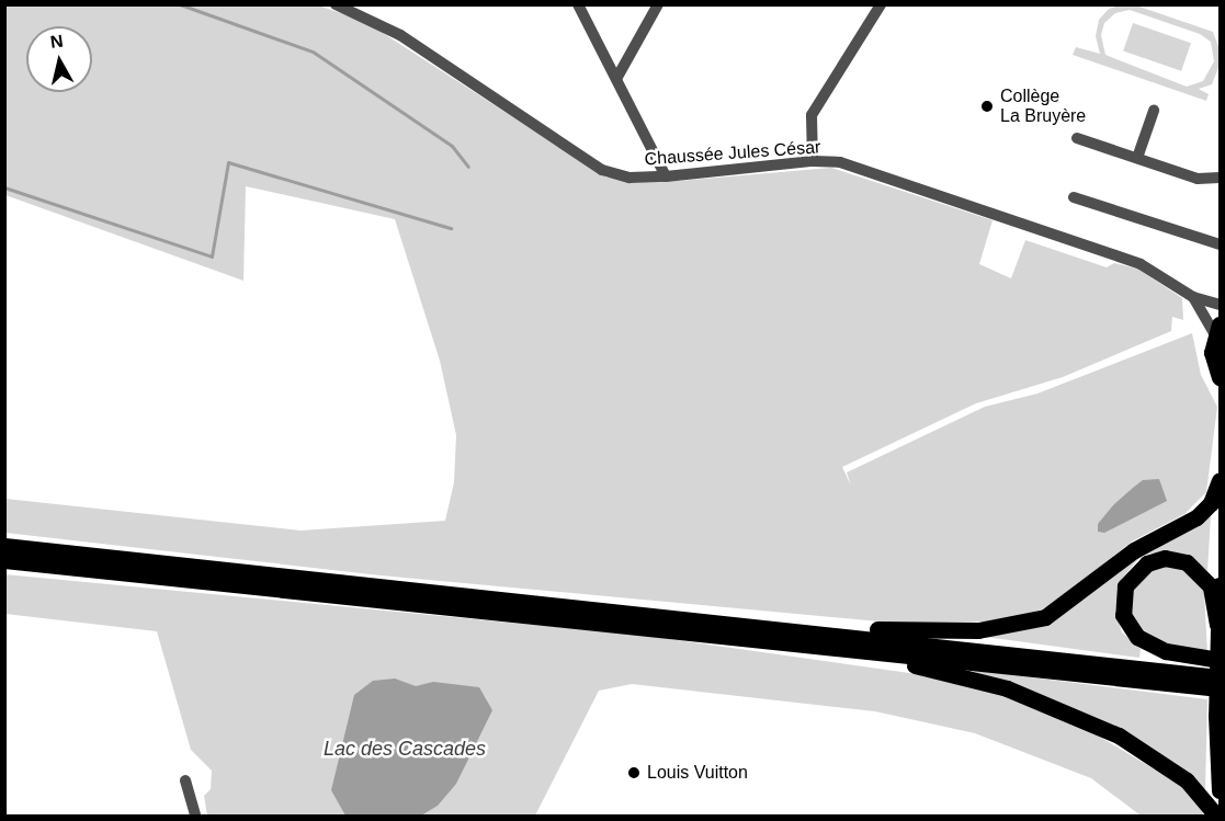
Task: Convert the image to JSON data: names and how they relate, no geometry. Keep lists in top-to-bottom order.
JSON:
{
  "streets": {
    "street": ["Chaussée Jules César"]
  },
  "water": ["Lac des Cascades"],
  "places": ["Collège La Bruyère", "Louis Vuitton"],
  "north": "top"
}
